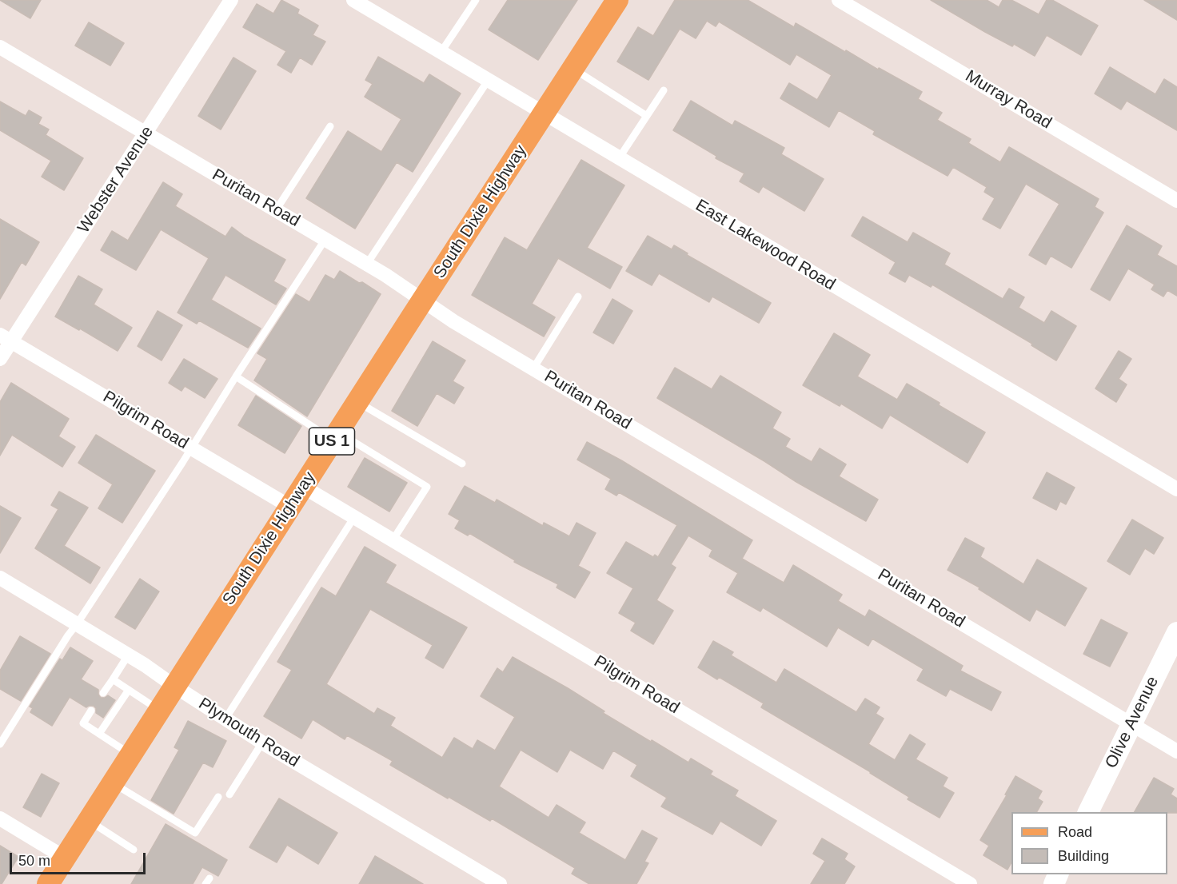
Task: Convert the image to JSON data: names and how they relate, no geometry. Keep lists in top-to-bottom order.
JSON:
{
  "streets": {
    "main road": ["South Dixie Highway", "US 1"],
    "street": [
      "Murray Road",
      "Webster Avenue",
      "Puritan Road",
      "East Lakewood Road",
      "Pilgrim Road",
      "Olive Avenue",
      "Plymouth Road"
    ]
  },
  "crossings": [
    ["Webster Avenue", "Puritan Road"],
    ["Webster Avenue", "Pilgrim Road"],
    ["Puritan Road", "South Dixie Highway"],
    ["Puritan Road", "Olive Avenue"],
    ["South Dixie Highway", "East Lakewood Road"],
    ["South Dixie Highway", "Pilgrim Road"],
    ["South Dixie Highway", "Plymouth Road"]
  ],
  "legend": ["Road", "Building"],
  "scale_bar": "50 m"
}
